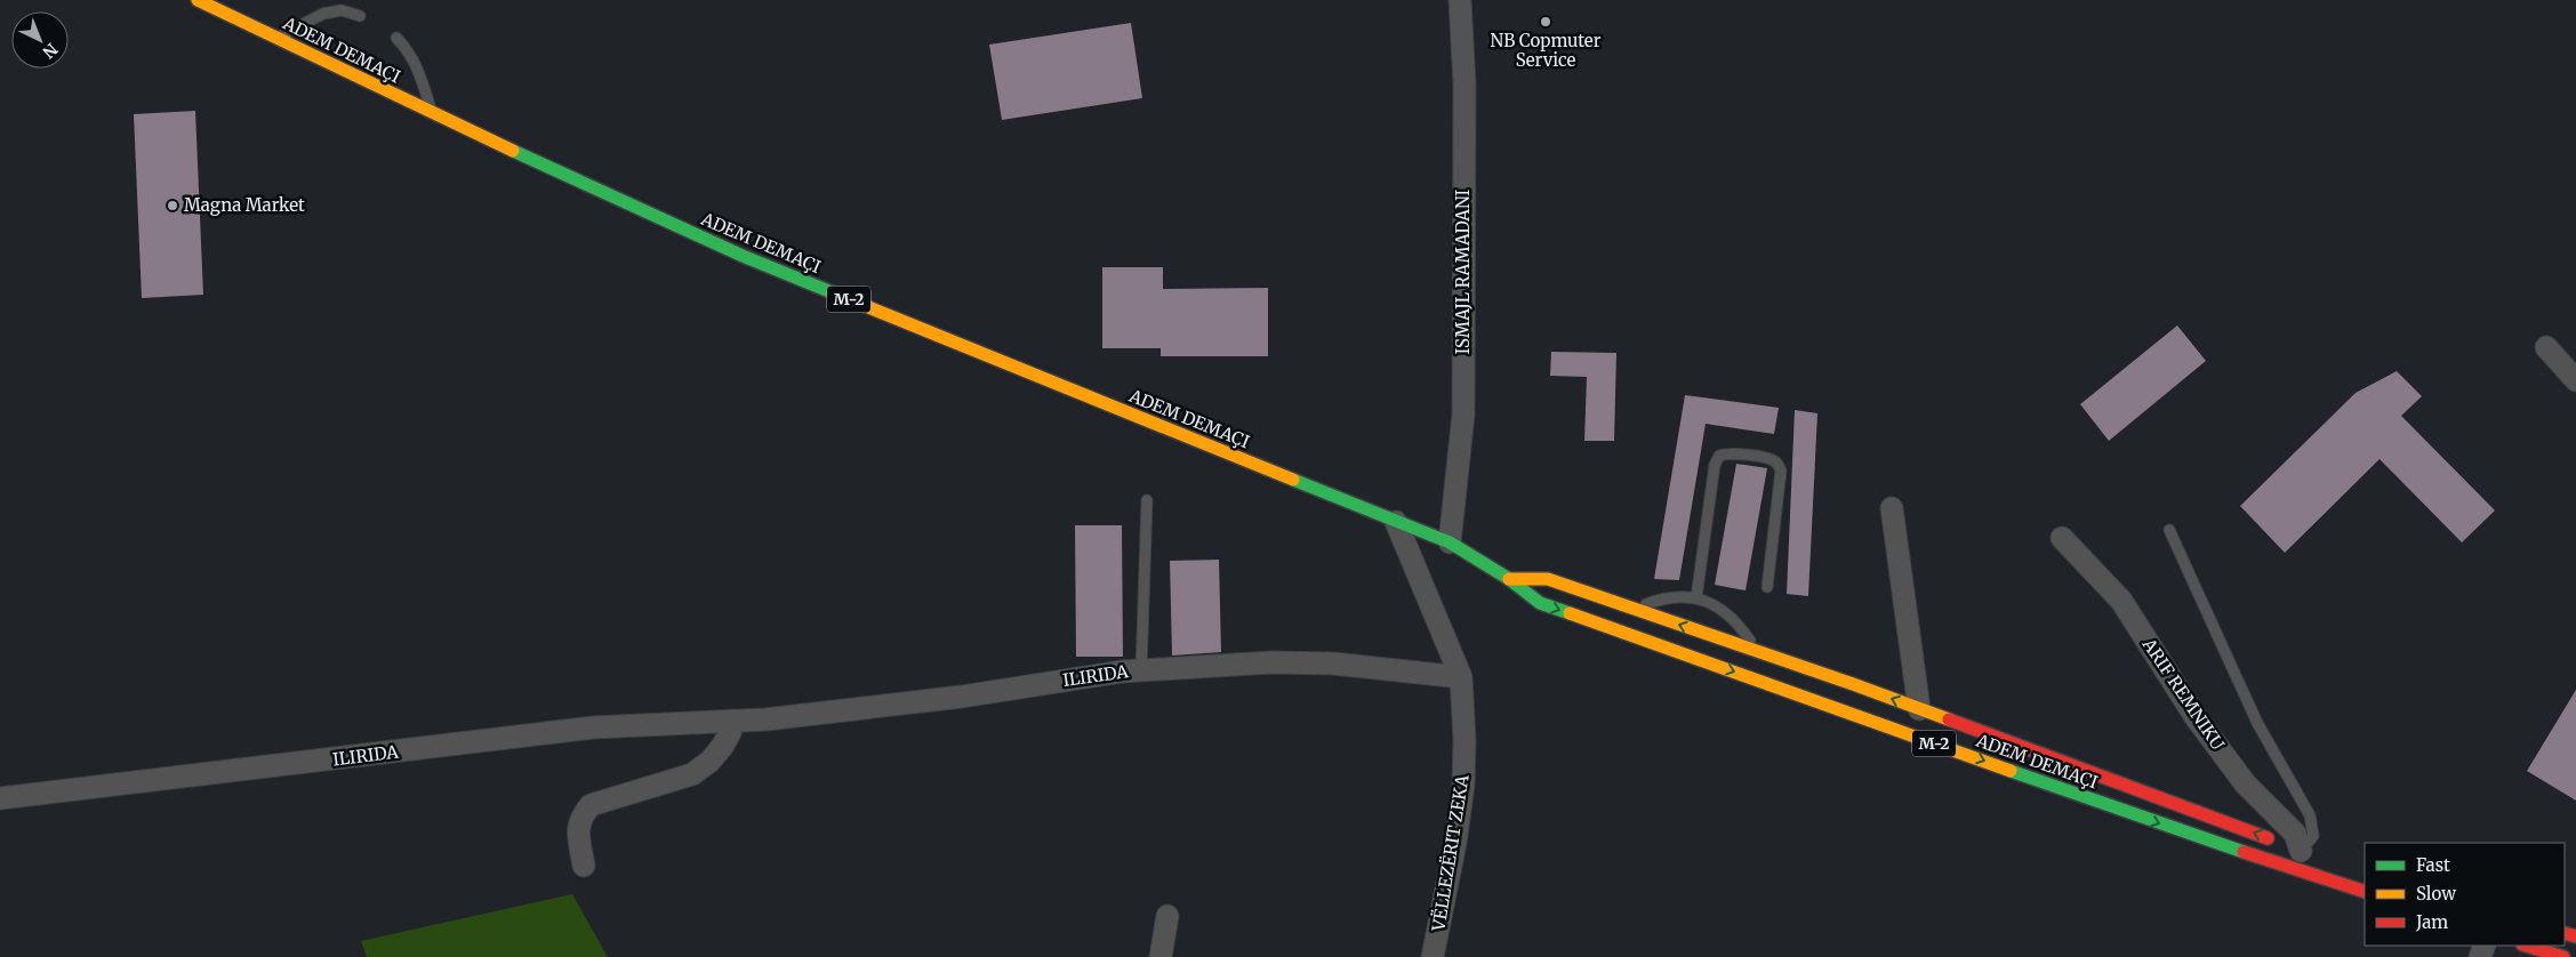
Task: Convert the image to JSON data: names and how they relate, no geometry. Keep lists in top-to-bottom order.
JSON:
{
  "streets": {
    "main road": ["ADEM DEMAÇI", "M-2"],
    "street": [
      "ISMAJL RAMADANI",
      "ILIRIDA",
      "ARIF REMNIKU",
      "VËLLEZËRIT ZEKA"
    ]
  },
  "crossings": [
    ["ADEM DEMAÇI", "ISMAJL RAMADANI"],
    ["ADEM DEMAÇI", "ARIF REMNIKU"],
    ["ADEM DEMAÇI", "VËLLEZËRIT ZEKA"],
    ["ILIRIDA", "VËLLEZËRIT ZEKA"]
  ],
  "places": ["NB Copmuter Service", "Magna Market"],
  "legend": ["Fast", "Slow", "Jam"],
  "north": "bottom right"
}
